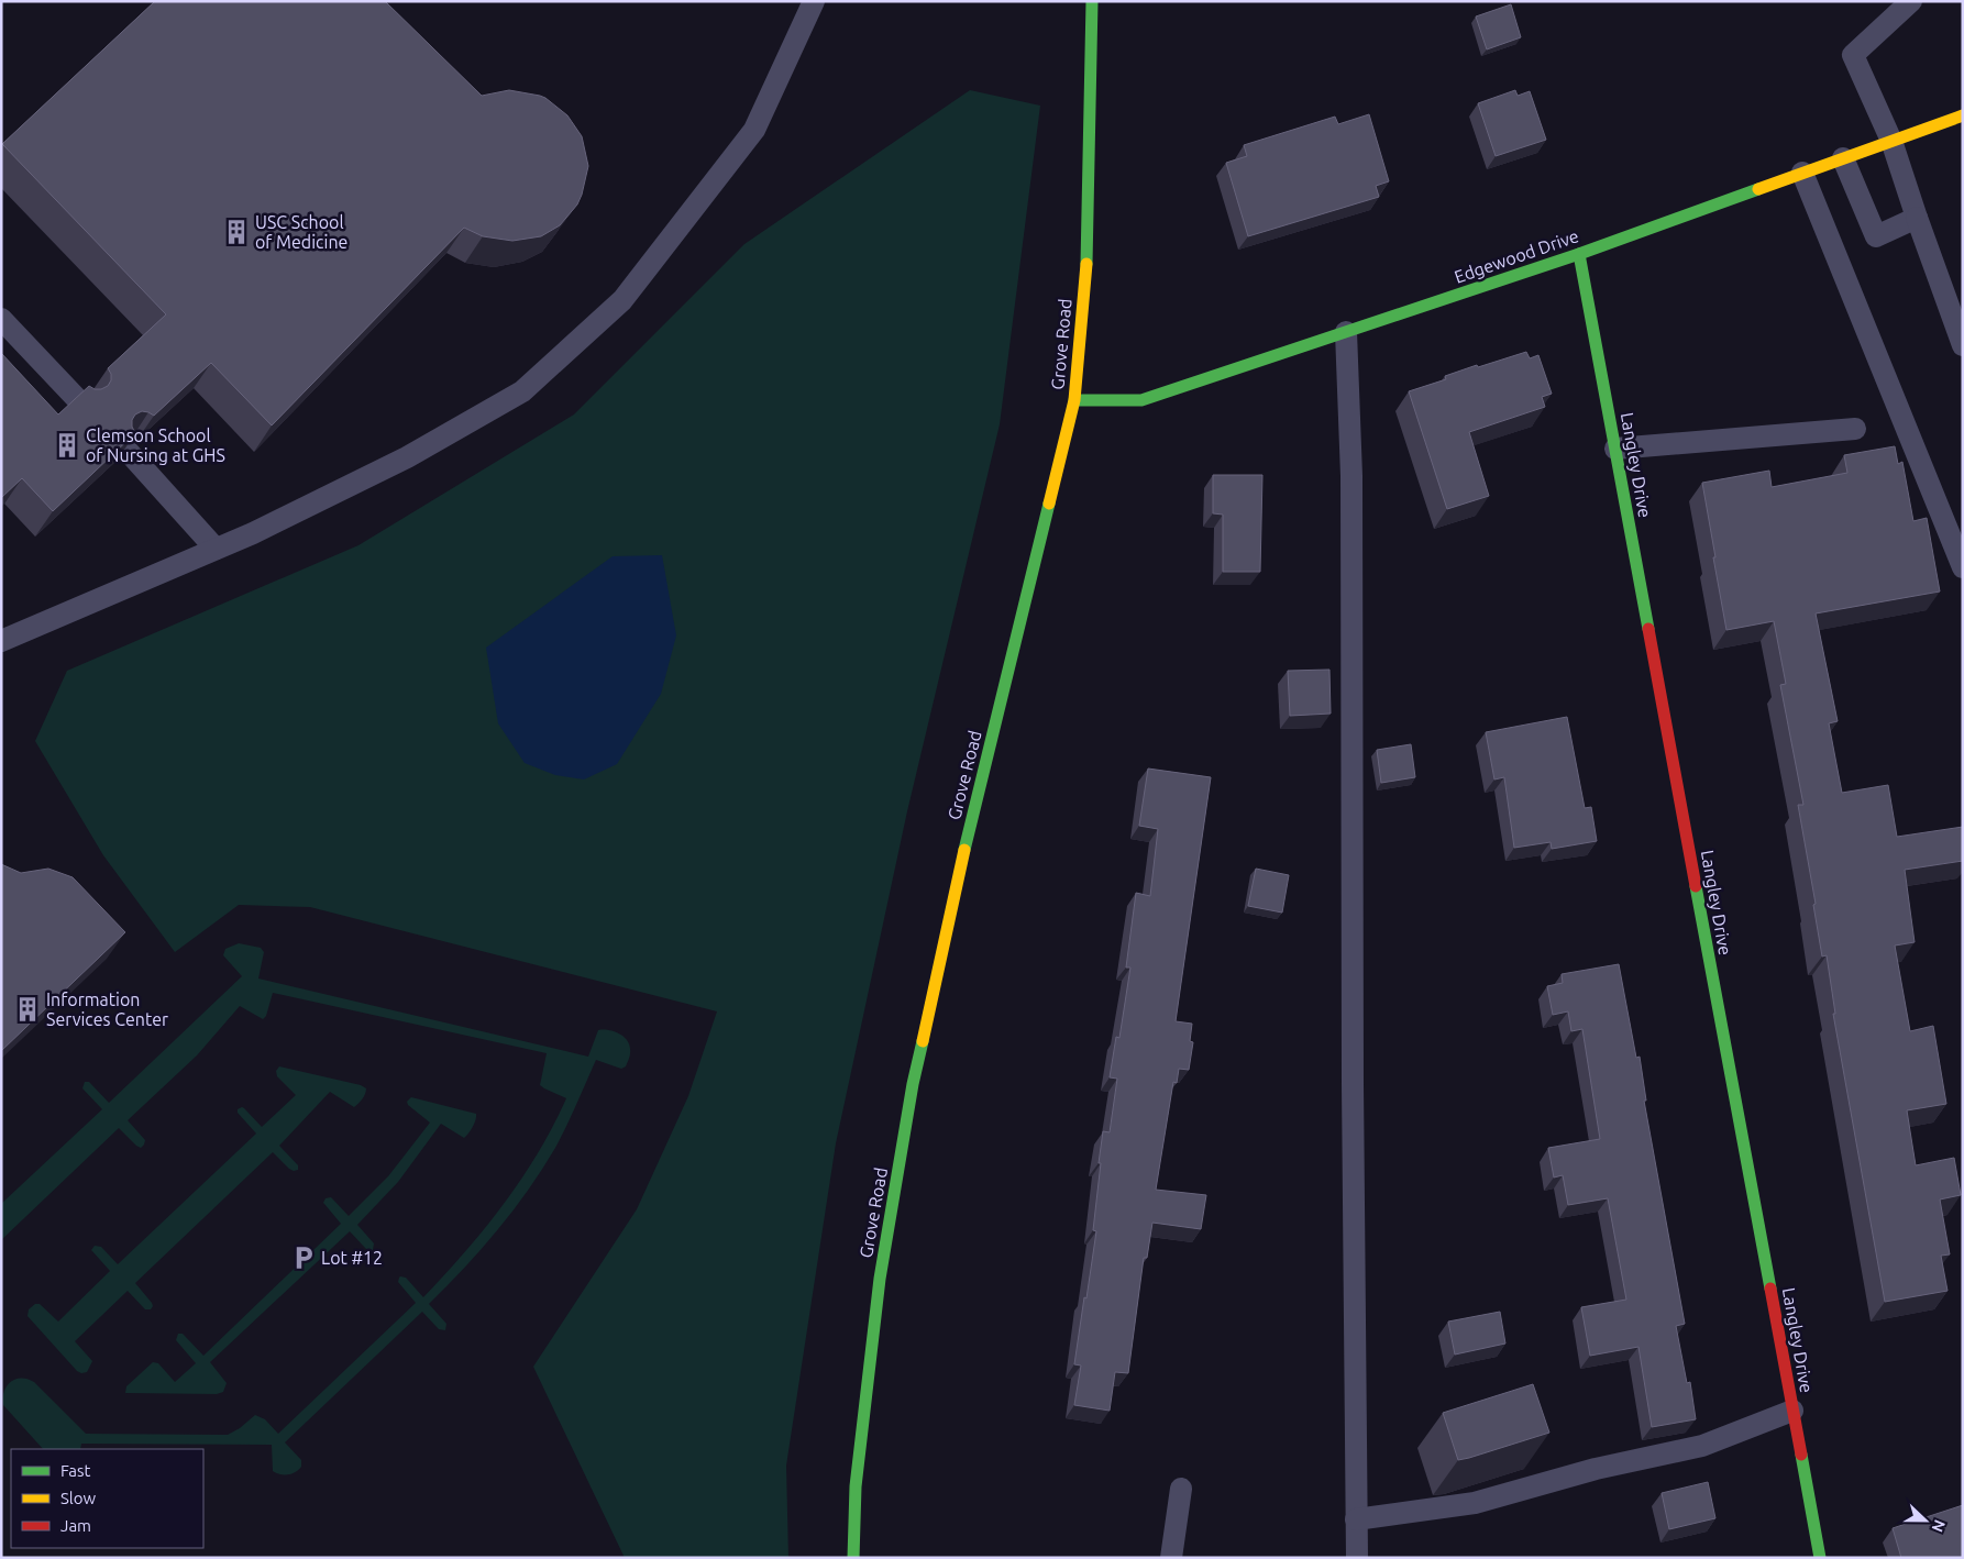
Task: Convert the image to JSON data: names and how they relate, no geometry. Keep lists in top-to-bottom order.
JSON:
{
  "streets": {
    "street": ["Edgewood Drive", "Grove Road", "Langley Drive"]
  },
  "crossings": [
    ["Edgewood Drive", "Grove Road"],
    ["Edgewood Drive", "Langley Drive"]
  ],
  "places": {
    "building": ["USC School of Medicine", "Clemson School of Nursing at GHS", "Information Services Center"],
    "parking": ["Lot #12"]
  },
  "legend": ["Fast", "Slow", "Jam"],
  "north": "right"
}
